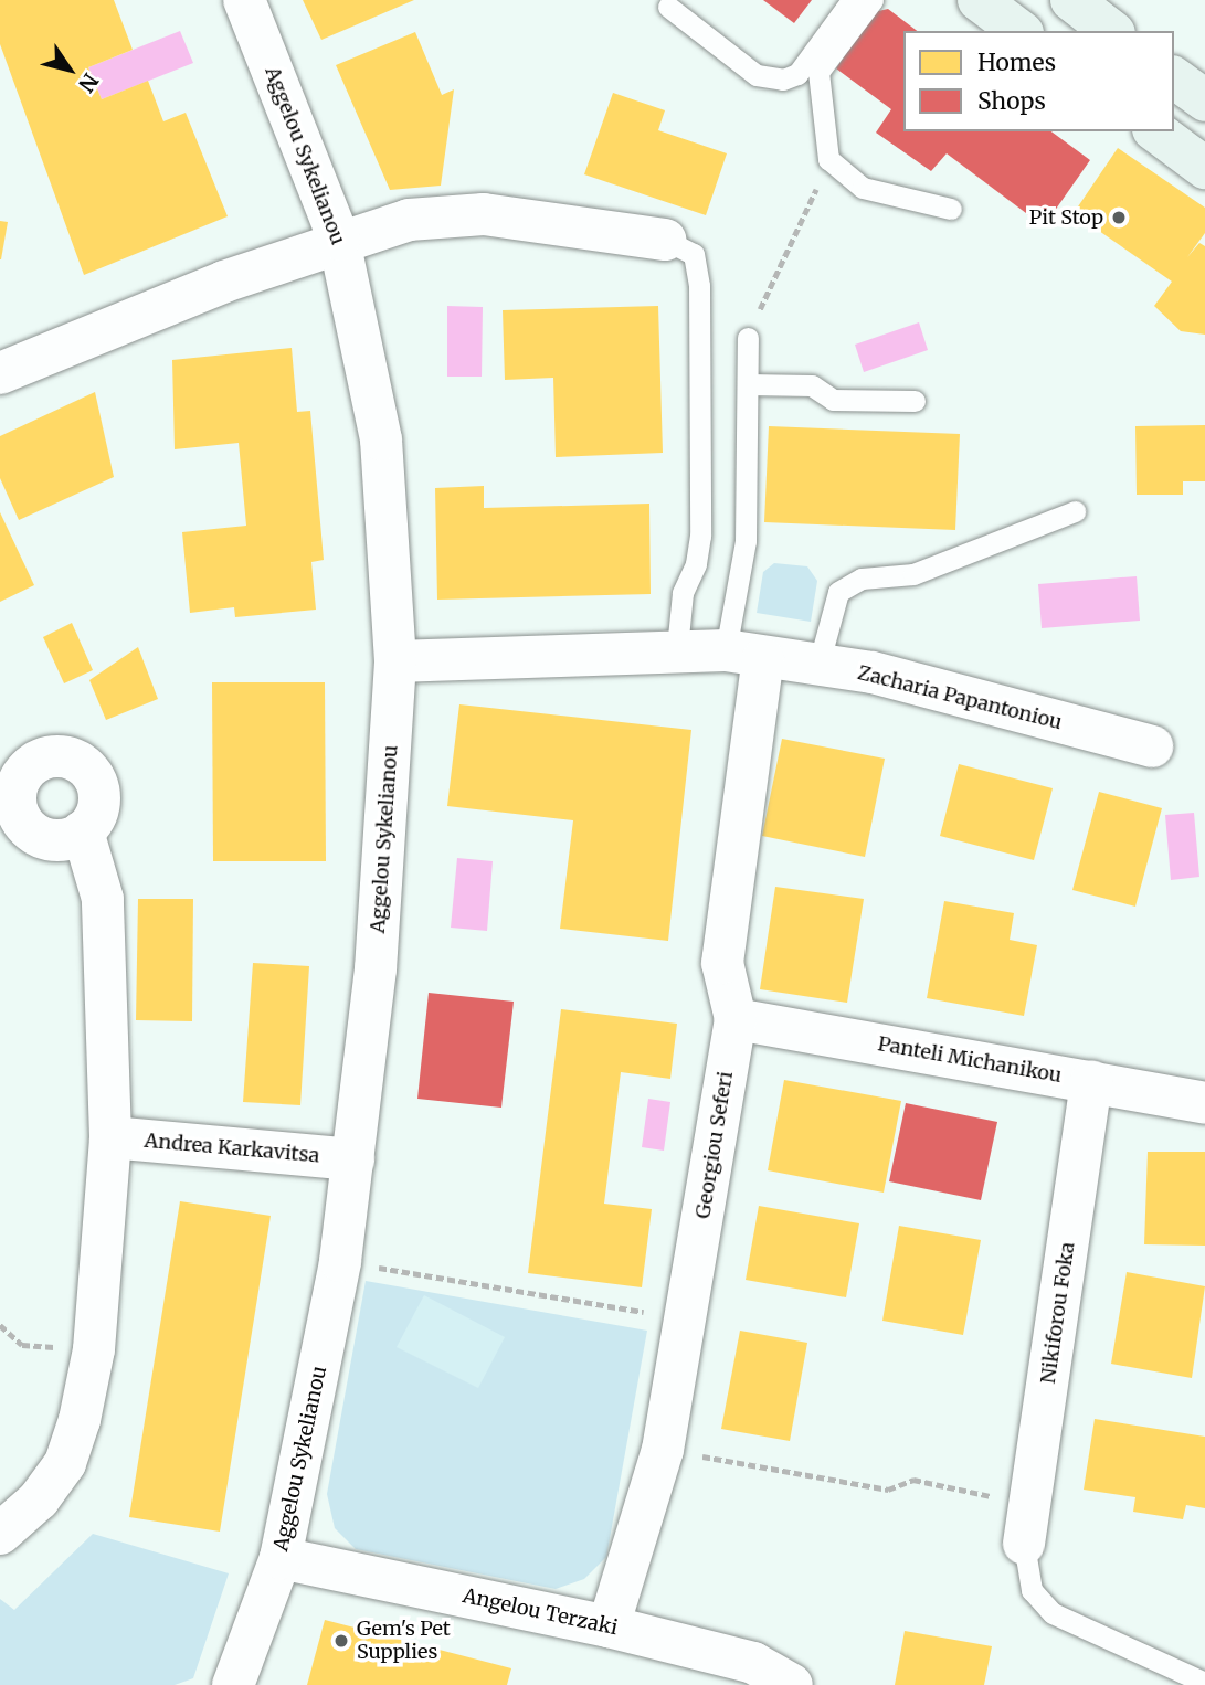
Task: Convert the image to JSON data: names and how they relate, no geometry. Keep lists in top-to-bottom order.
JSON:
{
  "streets": {
    "street": [
      "Aggelou Sykelianou",
      "Zacharia Papantoniou",
      "Panteli Michanikou",
      "Georgiou Seferi",
      "Andrea Karkavitsa",
      "Nikiforou Foka",
      "Angelou Terzaki"
    ]
  },
  "crossings": [
    ["Aggelou Sykelianou", "Zacharia Papantoniou"],
    ["Aggelou Sykelianou", "Andrea Karkavitsa"],
    ["Aggelou Sykelianou", "Angelou Terzaki"],
    ["Zacharia Papantoniou", "Georgiou Seferi"],
    ["Panteli Michanikou", "Georgiou Seferi"],
    ["Panteli Michanikou", "Nikiforou Foka"],
    ["Georgiou Seferi", "Angelou Terzaki"]
  ],
  "places": ["Pit Stop", "Gem's Pet Supplies"],
  "legend": ["Homes", "Shops"],
  "north": "bottom right"
}
